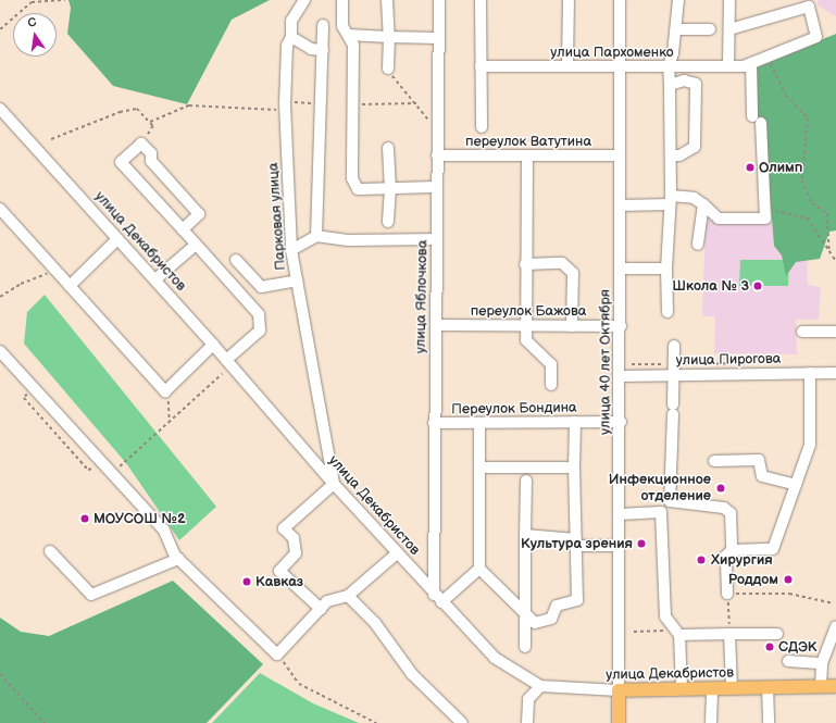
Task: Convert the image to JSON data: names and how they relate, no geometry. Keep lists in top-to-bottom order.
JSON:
{
  "streets": {
    "main road": ["улица Декабристов", "улица 40 лет Октября"],
    "street": [
      "улица Пархоменко",
      "переулок Ватутина",
      "Парковая улица",
      "улица Яблочкова",
      "переулок Бажова",
      "улица Пирогова",
      "Переулок Бондина"
    ]
  },
  "crossings": [
    ["улица Пархоменко", "улица 40 лет Октября"],
    ["переулок Ватутина", "улица Яблочкова"],
    ["переулок Ватутина", "улица 40 лет Октября"],
    ["Парковая улица", "улица Декабристов"],
    ["улица Декабристов", "улица Яблочкова"],
    ["улица Декабристов", "улица 40 лет Октября"],
    ["улица Яблочкова", "переулок Бажова"],
    ["улица Яблочкова", "Переулок Бондина"],
    ["переулок Бажова", "улица 40 лет Октября"],
    ["улица Пирогова", "улица 40 лет Октября"],
    ["улица 40 лет Октября", "Переулок Бондина"]
  ],
  "places": [
    "Олимп",
    "Школа № 3",
    "Инфекционное отделение",
    "МОУСОШ №2",
    "Культура зрения",
    "Хирургия",
    "Роддом",
    "Кавказ",
    "СДЭК"
  ],
  "north": "top"
}
